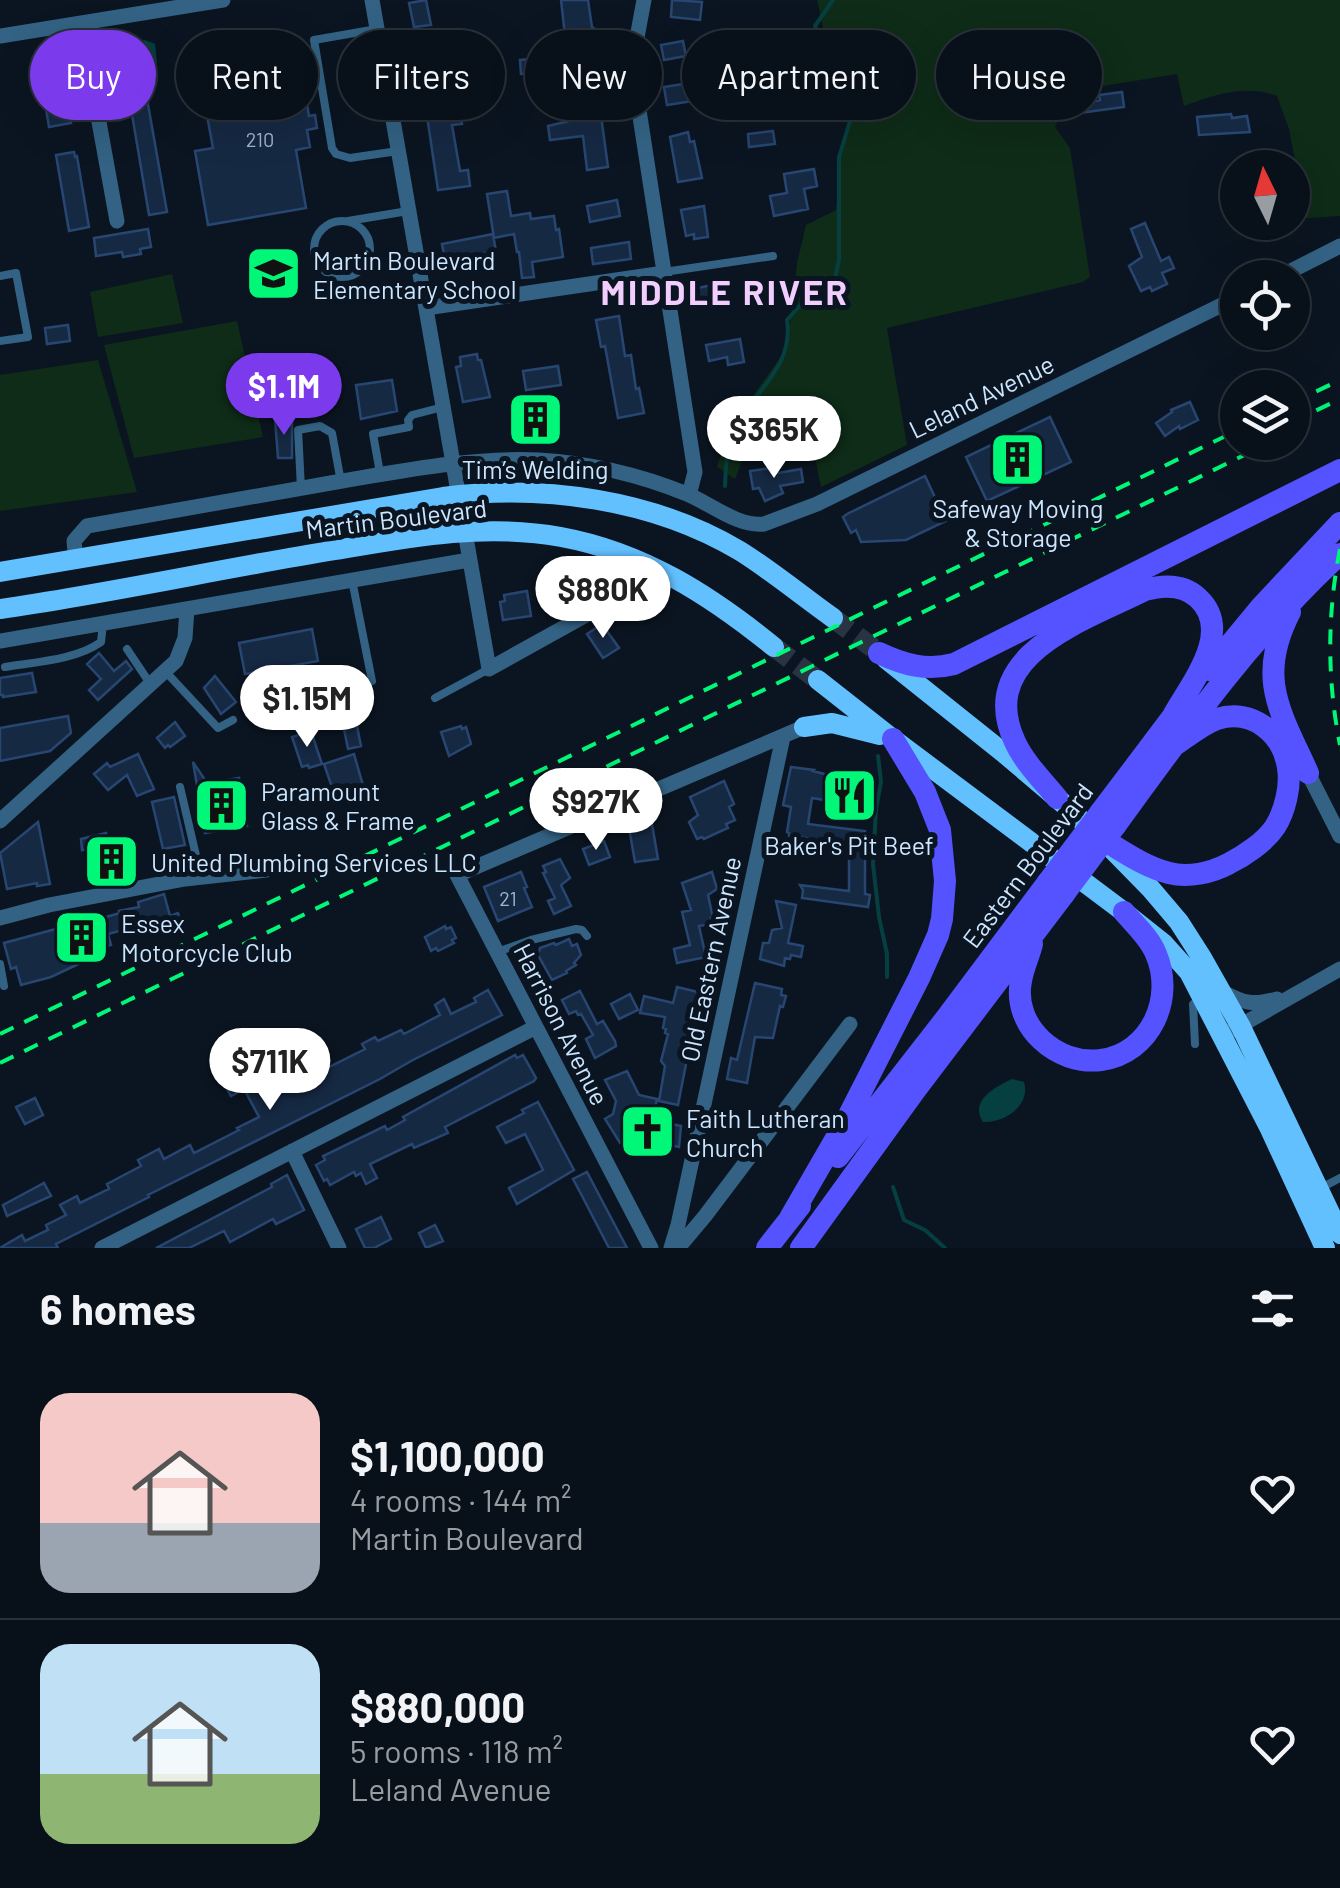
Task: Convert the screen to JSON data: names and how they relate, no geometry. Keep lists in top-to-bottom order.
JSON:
{
  "streets": {
    "main road": ["Martin Boulevard", "Eastern Boulevard"],
    "street": ["Leland Avenue", "Old Eastern Avenue", "Harrison Avenue"]
  },
  "crossings": [
    ["Leland Avenue", "Martin Boulevard"],
    ["Old Eastern Avenue", "Harrison Avenue"]
  ],
  "districts": ["MIDDLE RIVER"],
  "places": {
    "school or university": ["Martin Boulevard Elementary School"],
    "building": [
      "Tim’s Welding",
      "Safeway Moving & Storage",
      "Paramount Glass & Frame",
      "United Plumbing Services LLC",
      "Essex Motorcycle Club"
    ],
    "restaurant": ["Baker's Pit Beef"],
    "church": ["Faith Lutheran Church"]
  },
  "house_numbers": ["210", "21"],
  "north": "top",
  "page": {
    "chip": [
      "Buy",
      "Rent",
      "Filters",
      "New",
      "Apartment",
      "House"
    ],
    "price": [
      "$1.1M",
      "$365K",
      "$880K",
      "$1.15M",
      "$927K",
      "$711K"
    ],
    "heading": "6 homes",
    "list": [
      {
        "name": "$1,100,000",
        "note": "4 rooms · 144 m² · Martin Boulevard"
      },
      {
        "name": "$880,000",
        "note": "5 rooms · 118 m² · Leland Avenue"
      }
    ]
  }
}
